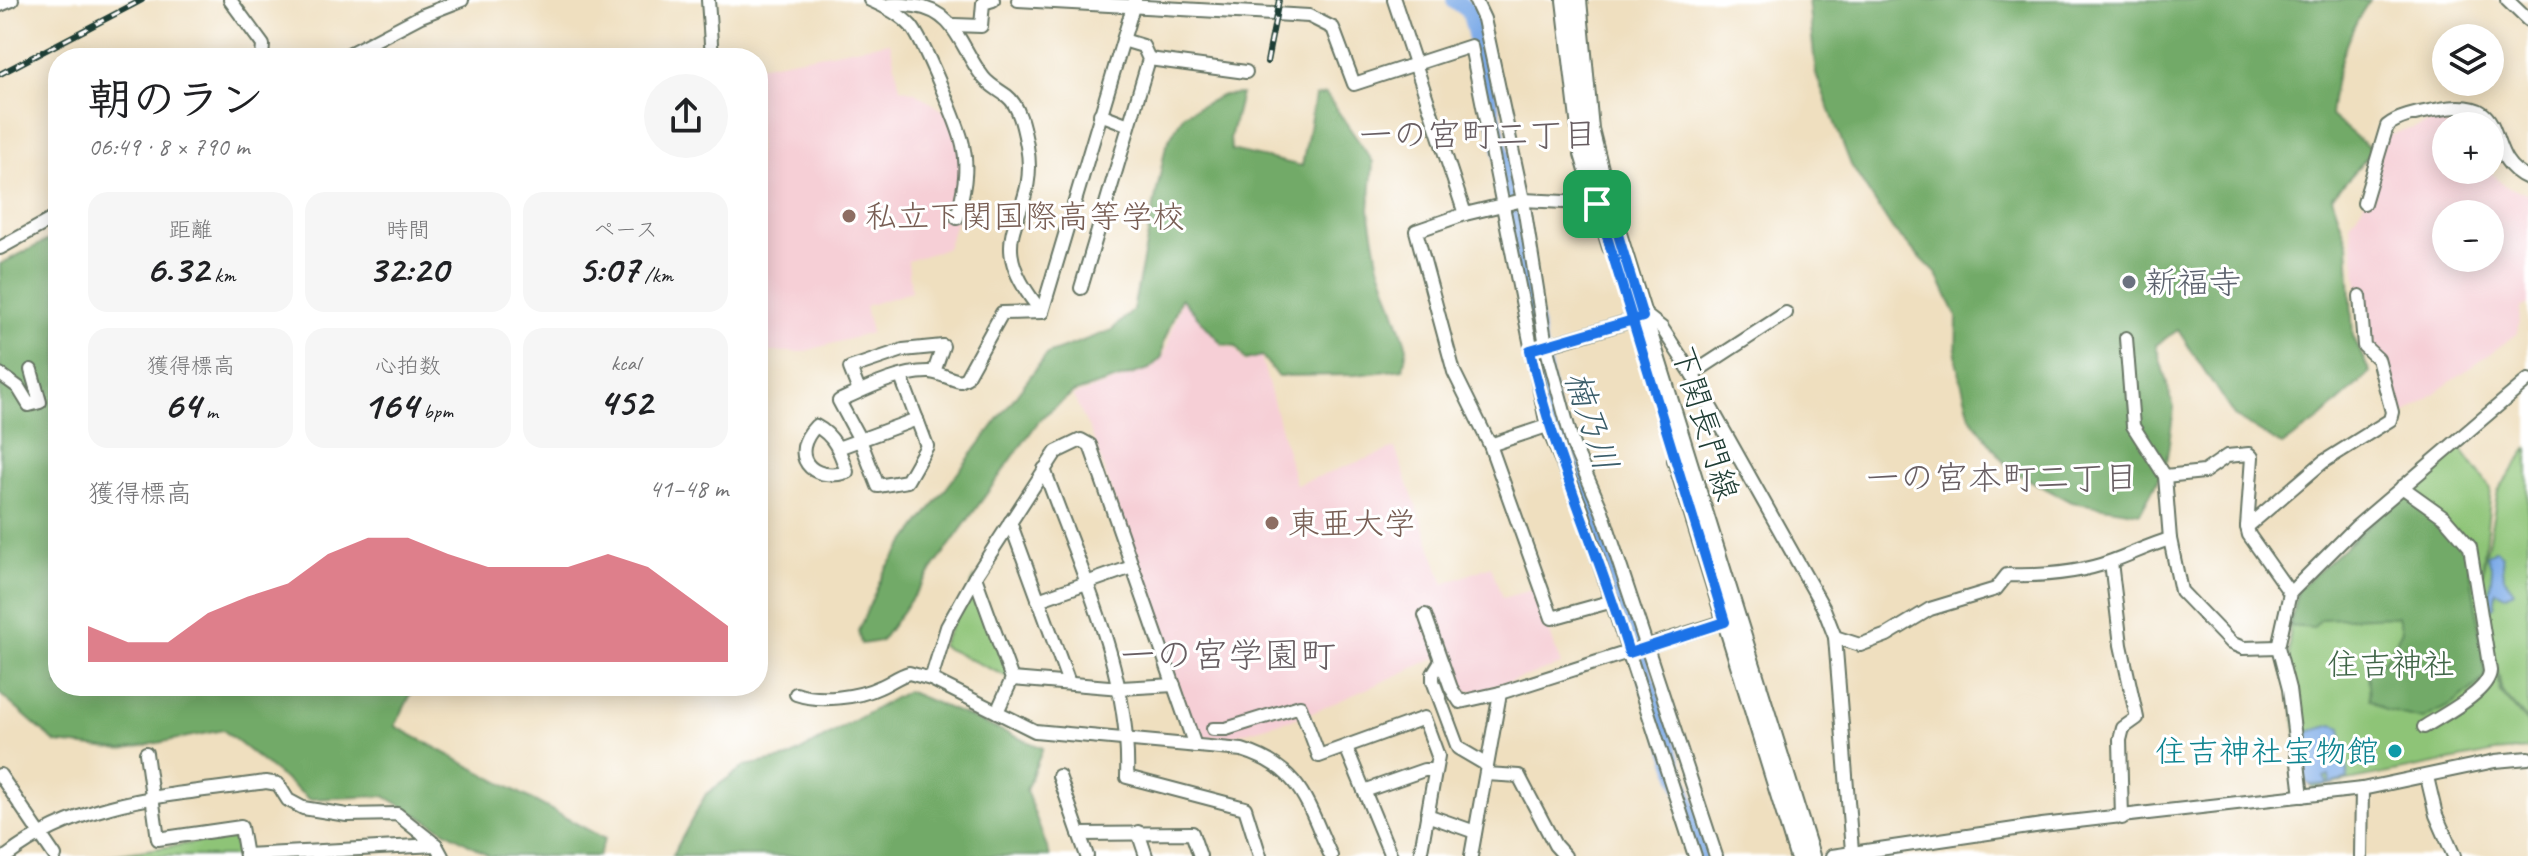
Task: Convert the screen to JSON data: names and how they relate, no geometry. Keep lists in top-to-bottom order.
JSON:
{
  "streets": {
    "main road": ["下関長門線"]
  },
  "districts": ["一の宮町二丁目", "一の宮本町二丁目", "一の宮学園町"],
  "water": ["楠乃川"],
  "parks": ["住吉神社"],
  "places": [
    "私立下関国際高等学校",
    "新福寺",
    "東亜大学",
    "住吉神社宝物館"
  ],
  "page": {
    "map_buttons": ["+", "−"],
    "heading": ["朝のラン", "06:49 · 8 × 790 m"],
    "stats": [
      ["距離", "6.32 km"],
      ["時間", "32:20"],
      ["ペース", "5:07 /km"],
      ["獲得標高", "64 m"],
      ["心拍数", "164 bpm"],
      ["kcal", "452"]
    ],
    "chart": ["獲得標高", "41–48 m"]
  }
}
